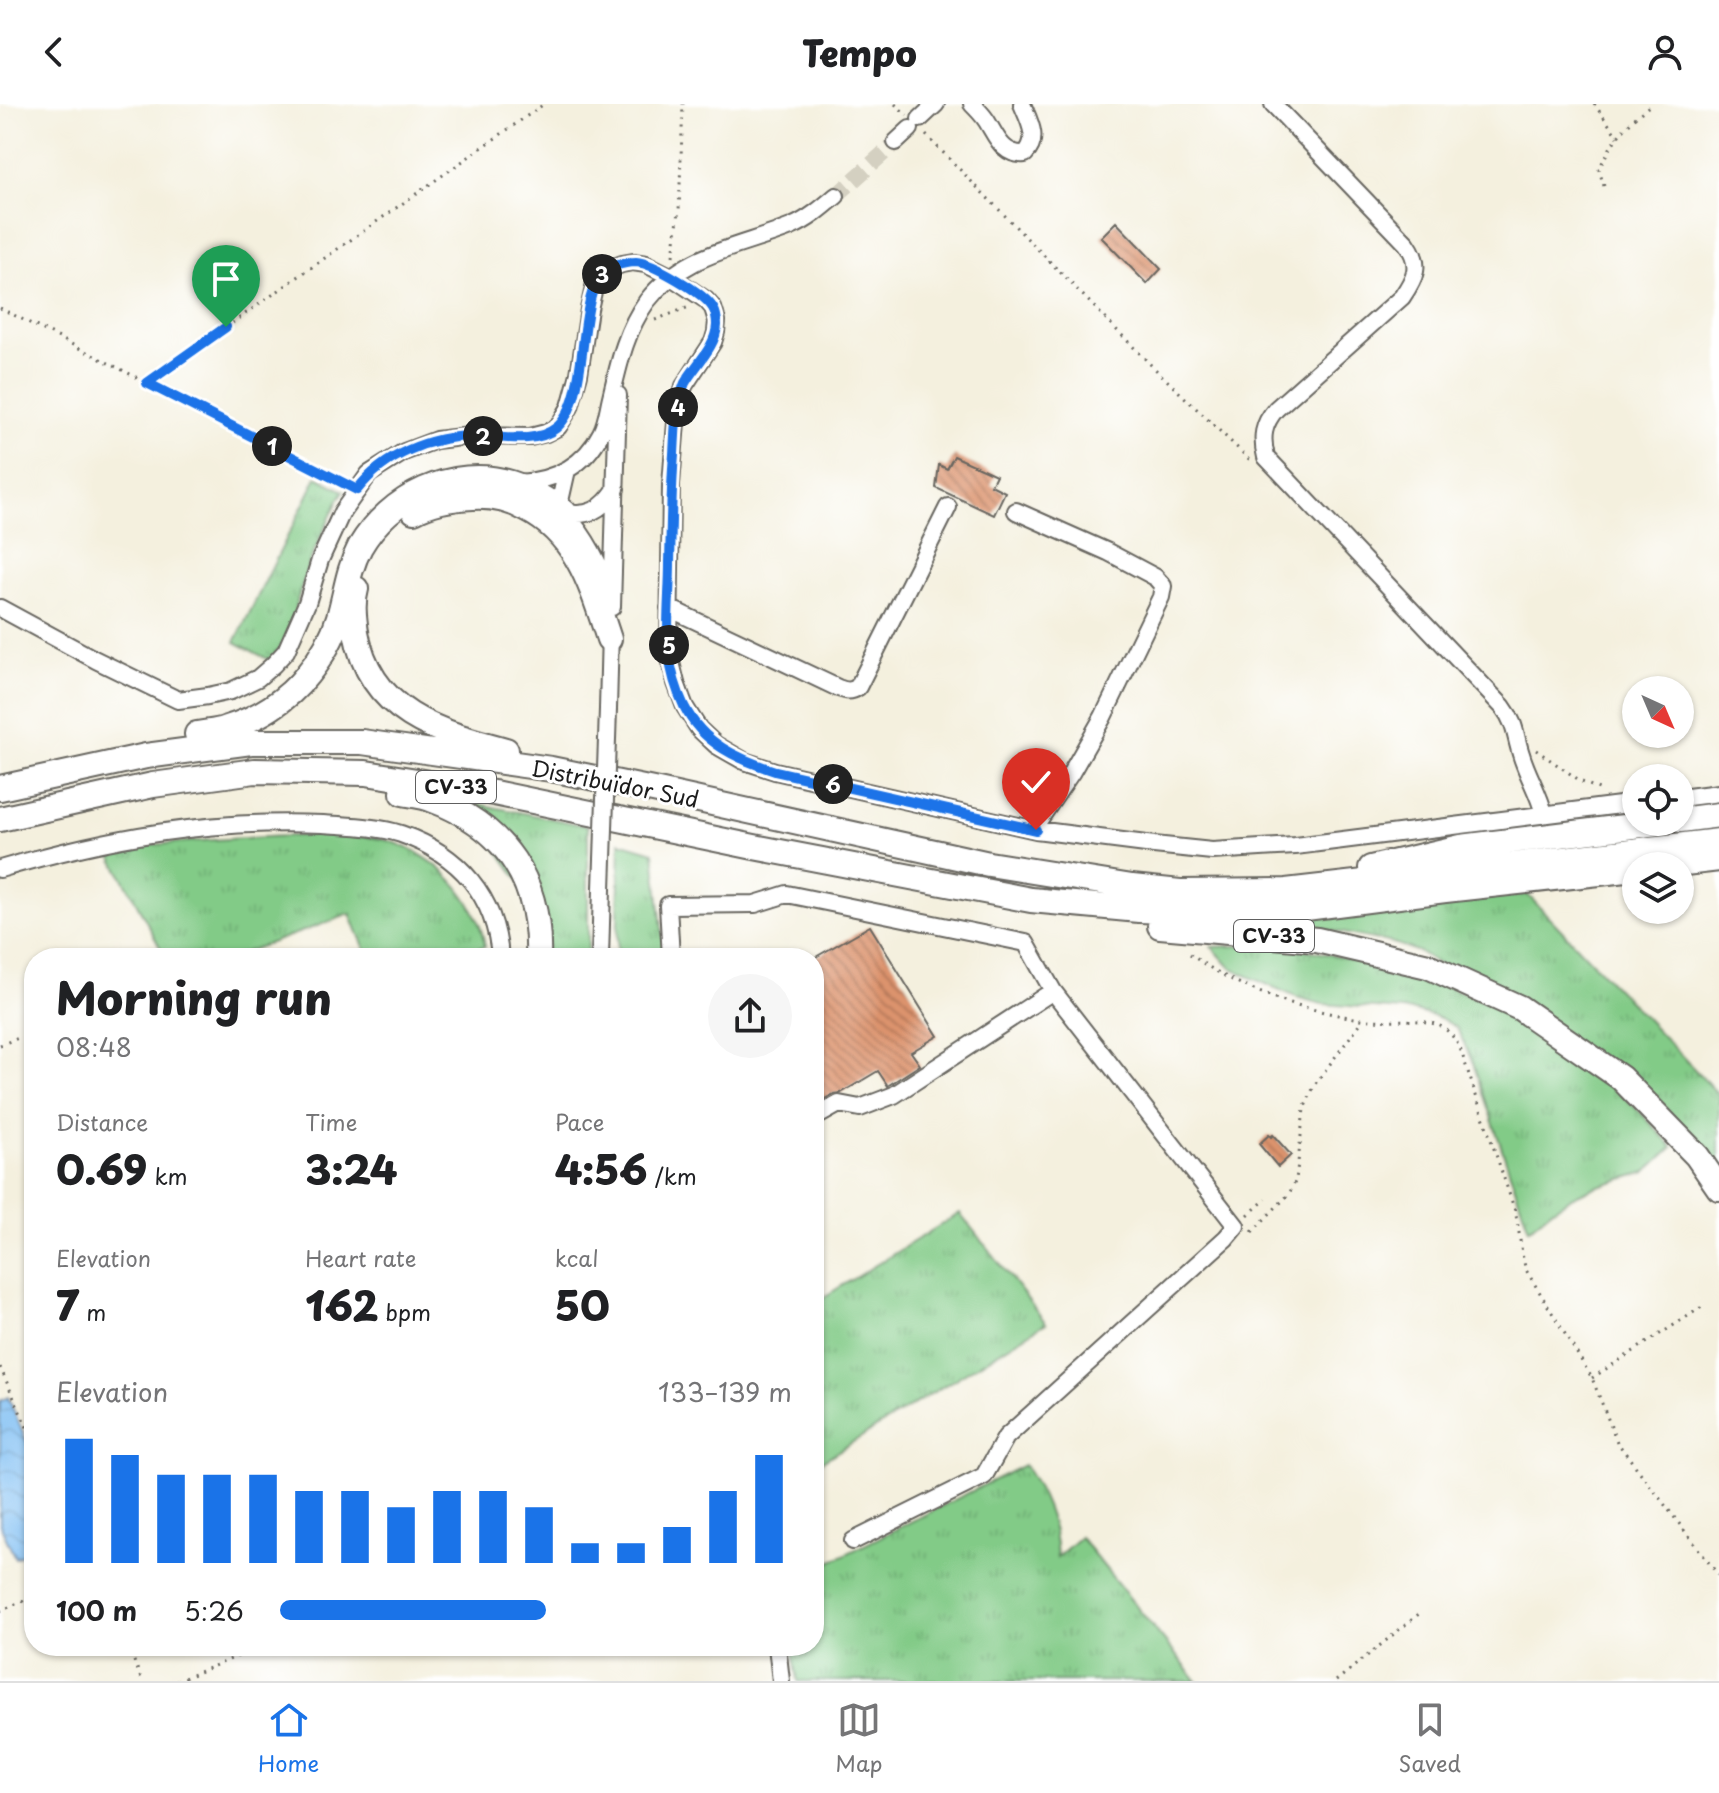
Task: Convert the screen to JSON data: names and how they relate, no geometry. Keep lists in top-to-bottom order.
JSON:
{
  "streets": {
    "highway": ["Distribuïdor Sud", "CV-33"]
  },
  "crossings": [
    ["Distribuïdor Sud", "CV-33"]
  ],
  "north": "bottom right",
  "page": {
    "header": "Tempo",
    "pins": [
      "3",
      "4",
      "2",
      "1",
      "5",
      "6"
    ],
    "heading": ["Morning run", "08:48"],
    "stats": [
      ["Distance", "0.69 km"],
      ["Time", "3:24"],
      ["Pace", "4:56 /km"],
      ["Elevation", "7 m"],
      ["Heart rate", "162 bpm"],
      ["kcal", "50"]
    ],
    "chart": ["Elevation", "133–139 m"],
    "list": [
      {
        "name": "100 m",
        "note": "5:26"
      }
    ],
    "tabs": ["Home", "Map", "Saved"]
  }
}
